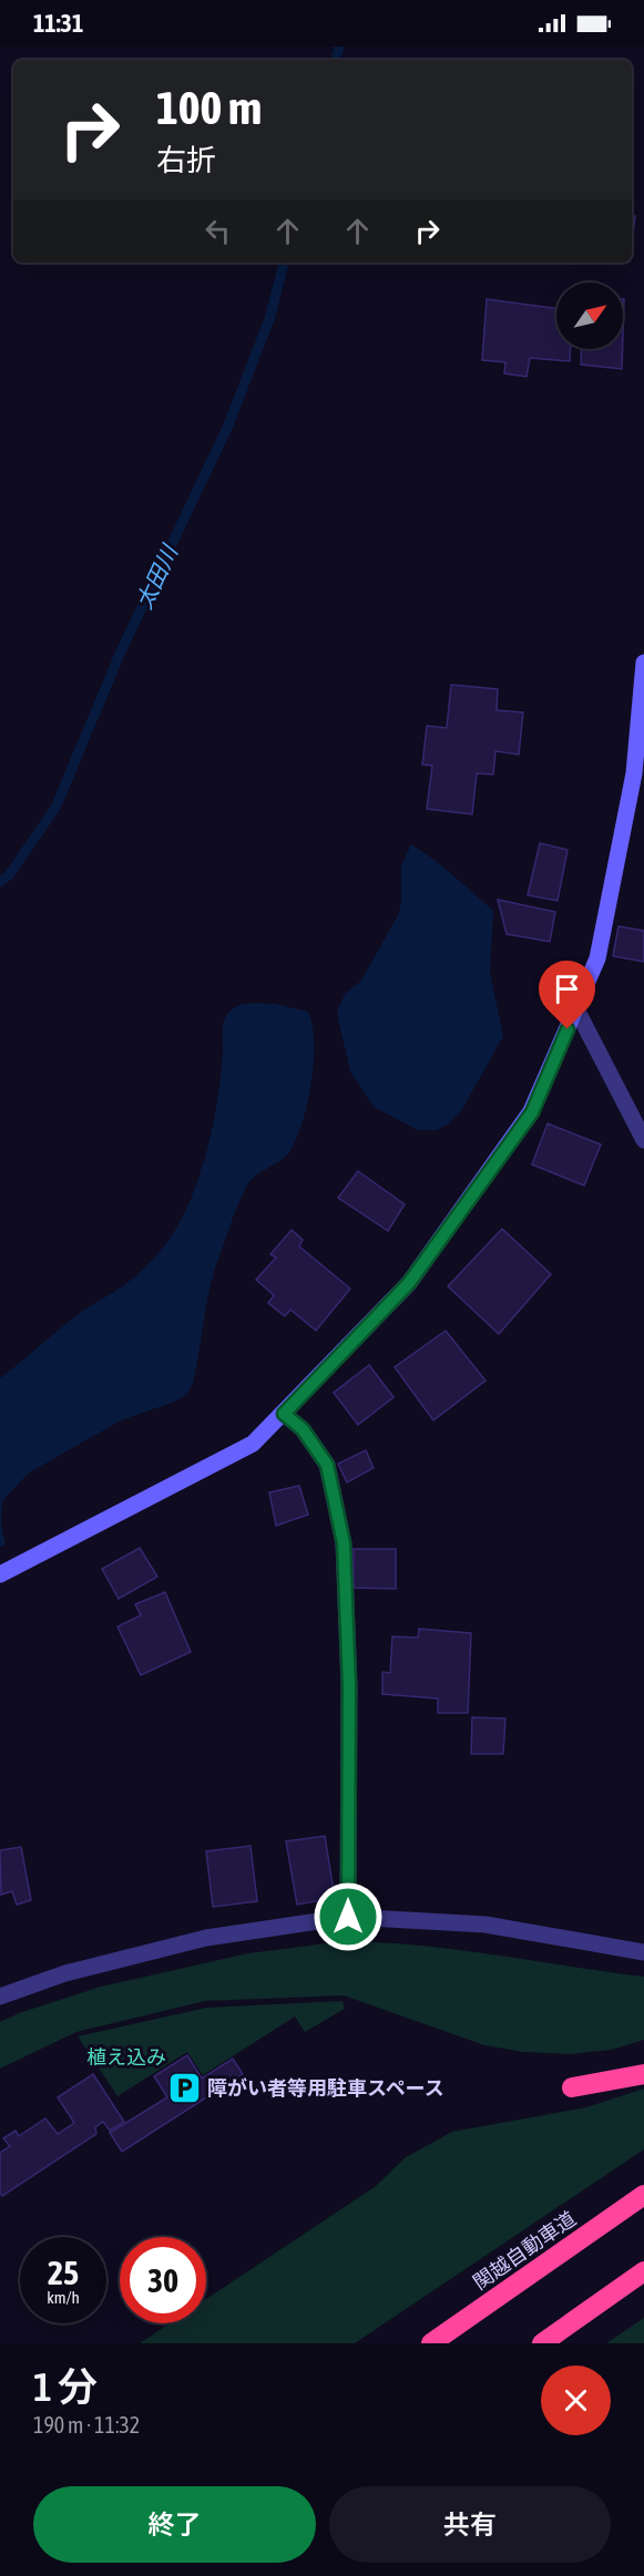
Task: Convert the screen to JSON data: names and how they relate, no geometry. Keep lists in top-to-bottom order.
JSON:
{
  "streets": {
    "highway": ["関越自動車道"]
  },
  "water": ["太田川"],
  "parks": ["植え込み"],
  "places": {
    "parking": ["障がい者等用駐車スペース"]
  },
  "north": "top right",
  "page": {
    "status": "11:31",
    "turn": ["100 m", "右折"],
    "speed": "25 km/h",
    "limit": "30",
    "heading": ["1 分", "190 m · 11:32"],
    "buttons": ["終了", "共有"]
  }
}
